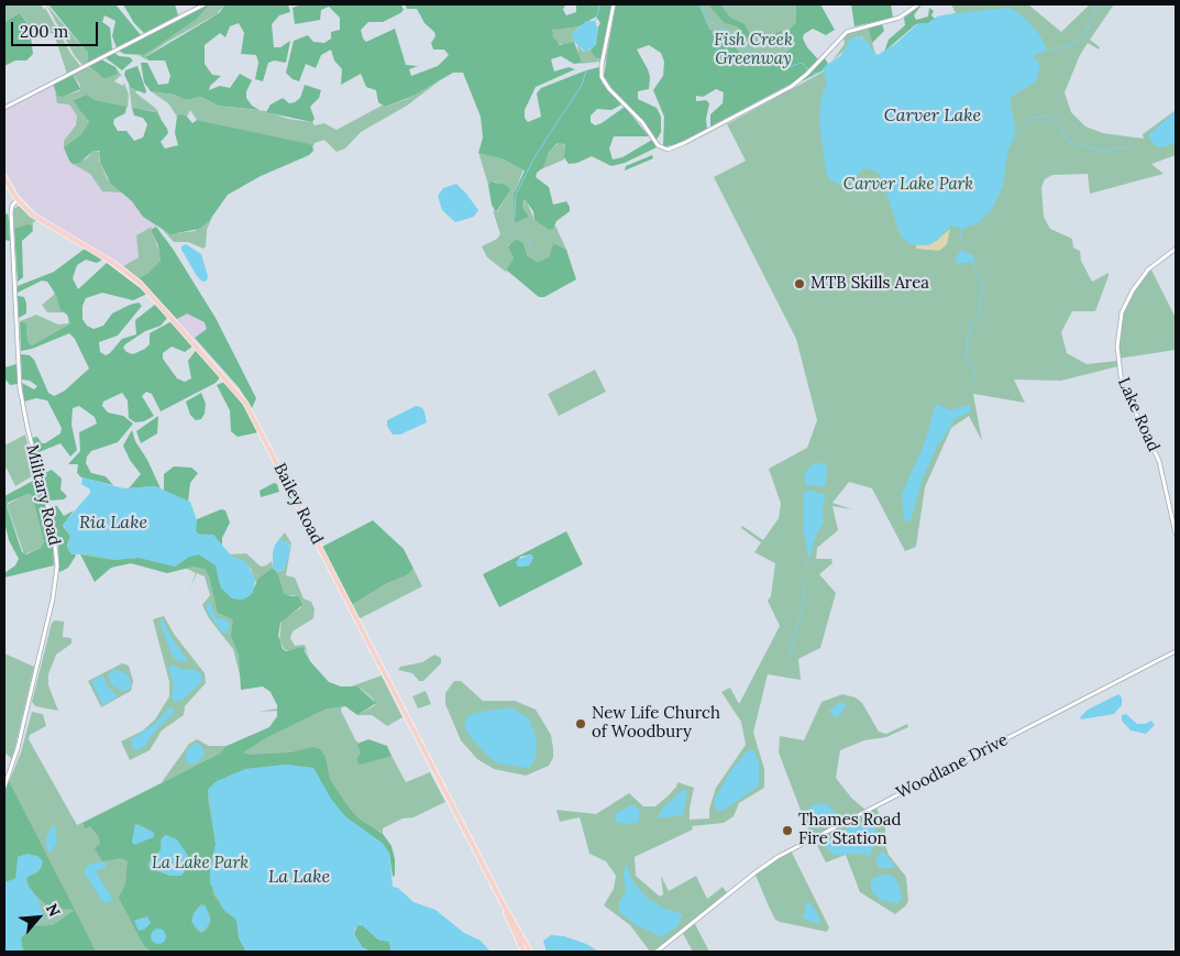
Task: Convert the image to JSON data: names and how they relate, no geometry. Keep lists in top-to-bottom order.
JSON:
{
  "streets": {
    "main road": ["Bailey Road"],
    "street": ["Lake Road", "Military Road", "Woodlane Drive"]
  },
  "crossings": [
    ["Military Road", "Bailey Road"]
  ],
  "water": ["Carver Lake", "Ria Lake", "La Lake"],
  "parks": ["Fish Creek Greenway", "Carver Lake Park", "La Lake Park"],
  "places": ["MTB Skills Area", "New Life Church of Woodbury", "Thames Road Fire Station"],
  "scale_bar": "200 m",
  "north": "top right"
}
